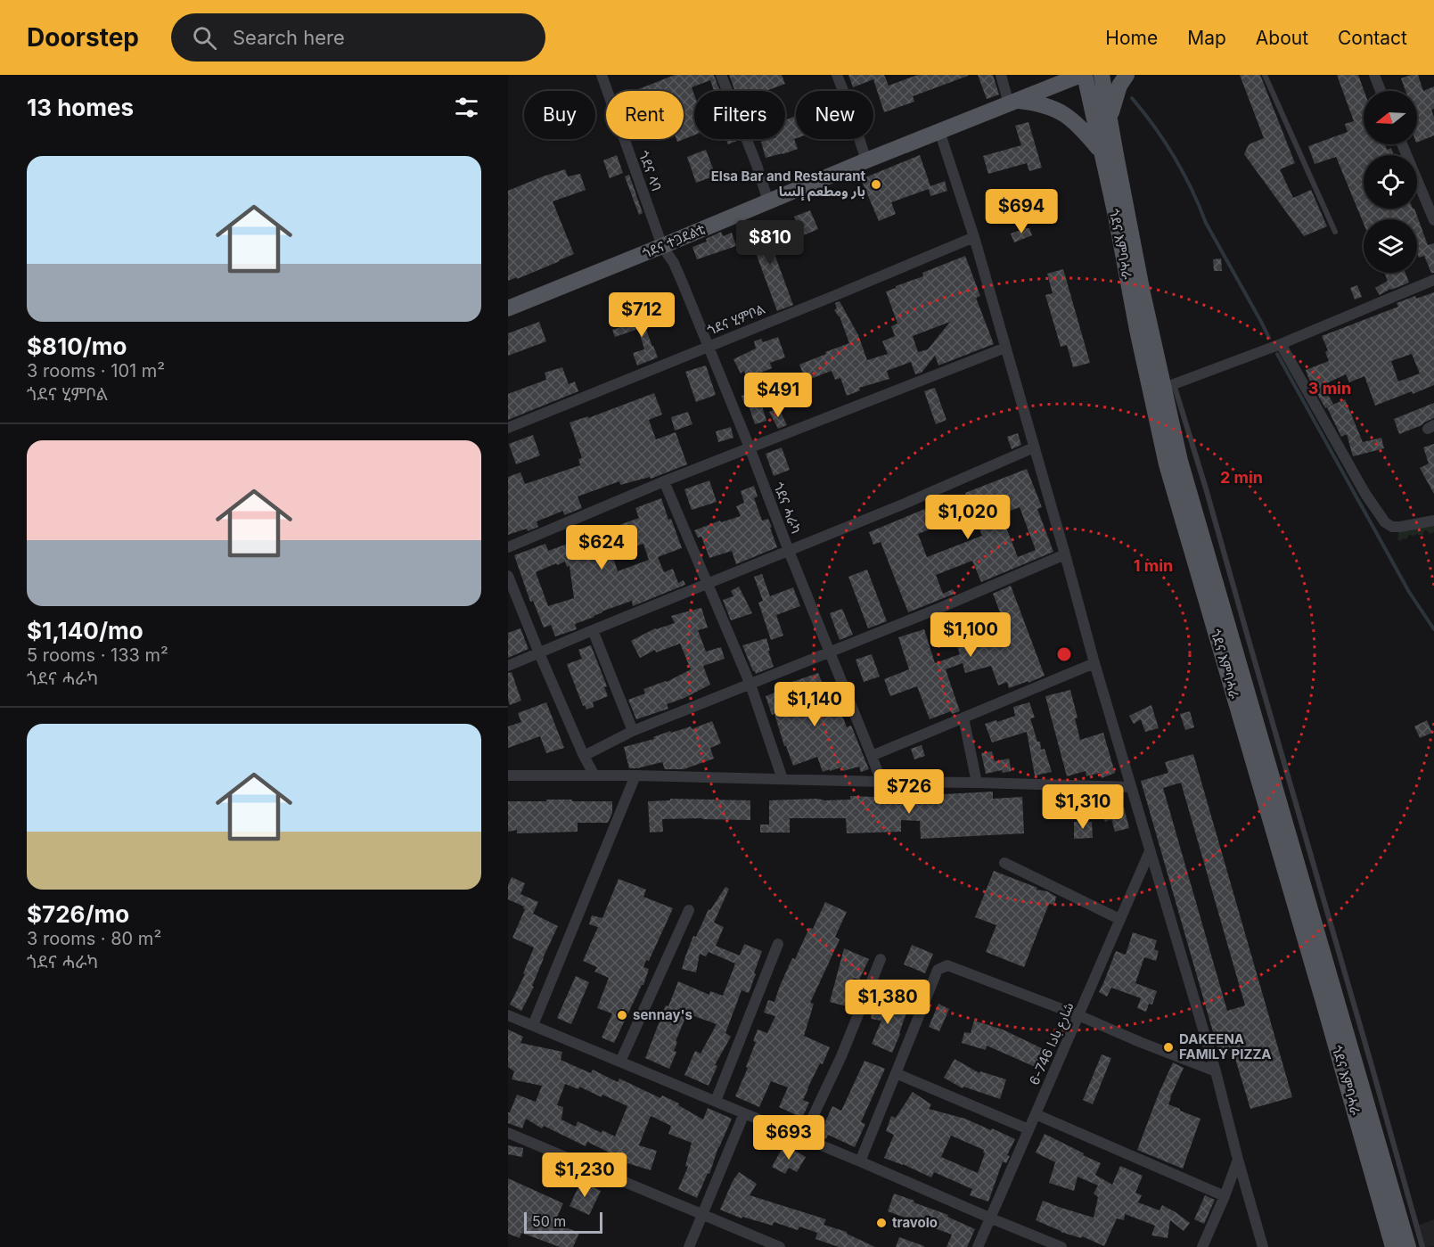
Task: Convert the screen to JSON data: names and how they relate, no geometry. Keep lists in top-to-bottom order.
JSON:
{
  "streets": {
    "main road": ["ጎደና ተጋደልቲ", "ጎደና እምባሓራ"],
    "street": [
      "ጎደና ላባ",
      "ጎደና ሂምቦል",
      "ጎደና ሓራካ",
      "شارع بادا 746-6"
    ]
  },
  "crossings": [
    ["ጎደና ላባ", "ጎደና ተጋደልቲ"],
    ["ጎደና ላባ", "ጎደና ሓራካ"],
    ["ጎደና ተጋደልቲ", "ጎደና እምባሓራ"],
    ["ጎደና ተጋደልቲ", "ጎደና ሓራካ"],
    ["ጎደና ሂምቦል", "ጎደና ሓራካ"]
  ],
  "places": [
    "Elsa Bar and Restaurant بار ومطعم إلسا",
    "sennay's",
    "DAKEENA FAMILY PIZZA",
    "travolo"
  ],
  "scale_bar": "50 m",
  "north": "left",
  "page": {
    "header": "Doorstep",
    "search": "Search here",
    "nav": [
      "Home",
      "Map",
      "About",
      "Contact"
    ],
    "heading": "13 homes",
    "chip": [
      "Buy",
      "Rent",
      "Filters",
      "New"
    ],
    "list": [
      {
        "name": "$810/mo",
        "note": "3 rooms · 101 m² · ጎደና ሂምቦል"
      },
      {
        "name": "$1,140/mo",
        "note": "5 rooms · 133 m² · ጎደና ሓራካ"
      },
      {
        "name": "$726/mo",
        "note": "3 rooms · 80 m² · ጎደና ሓራካ"
      }
    ],
    "price": [
      "$694",
      "$810",
      "$712",
      "$491",
      "$1,020",
      "$624",
      "$1,100",
      "$1,140",
      "$726",
      "$1,310",
      "$1,380",
      "$693",
      "$1,230"
    ],
    "scale": "50 m"
  },
  "rings": ["3 min", "2 min", "1 min"]
}
